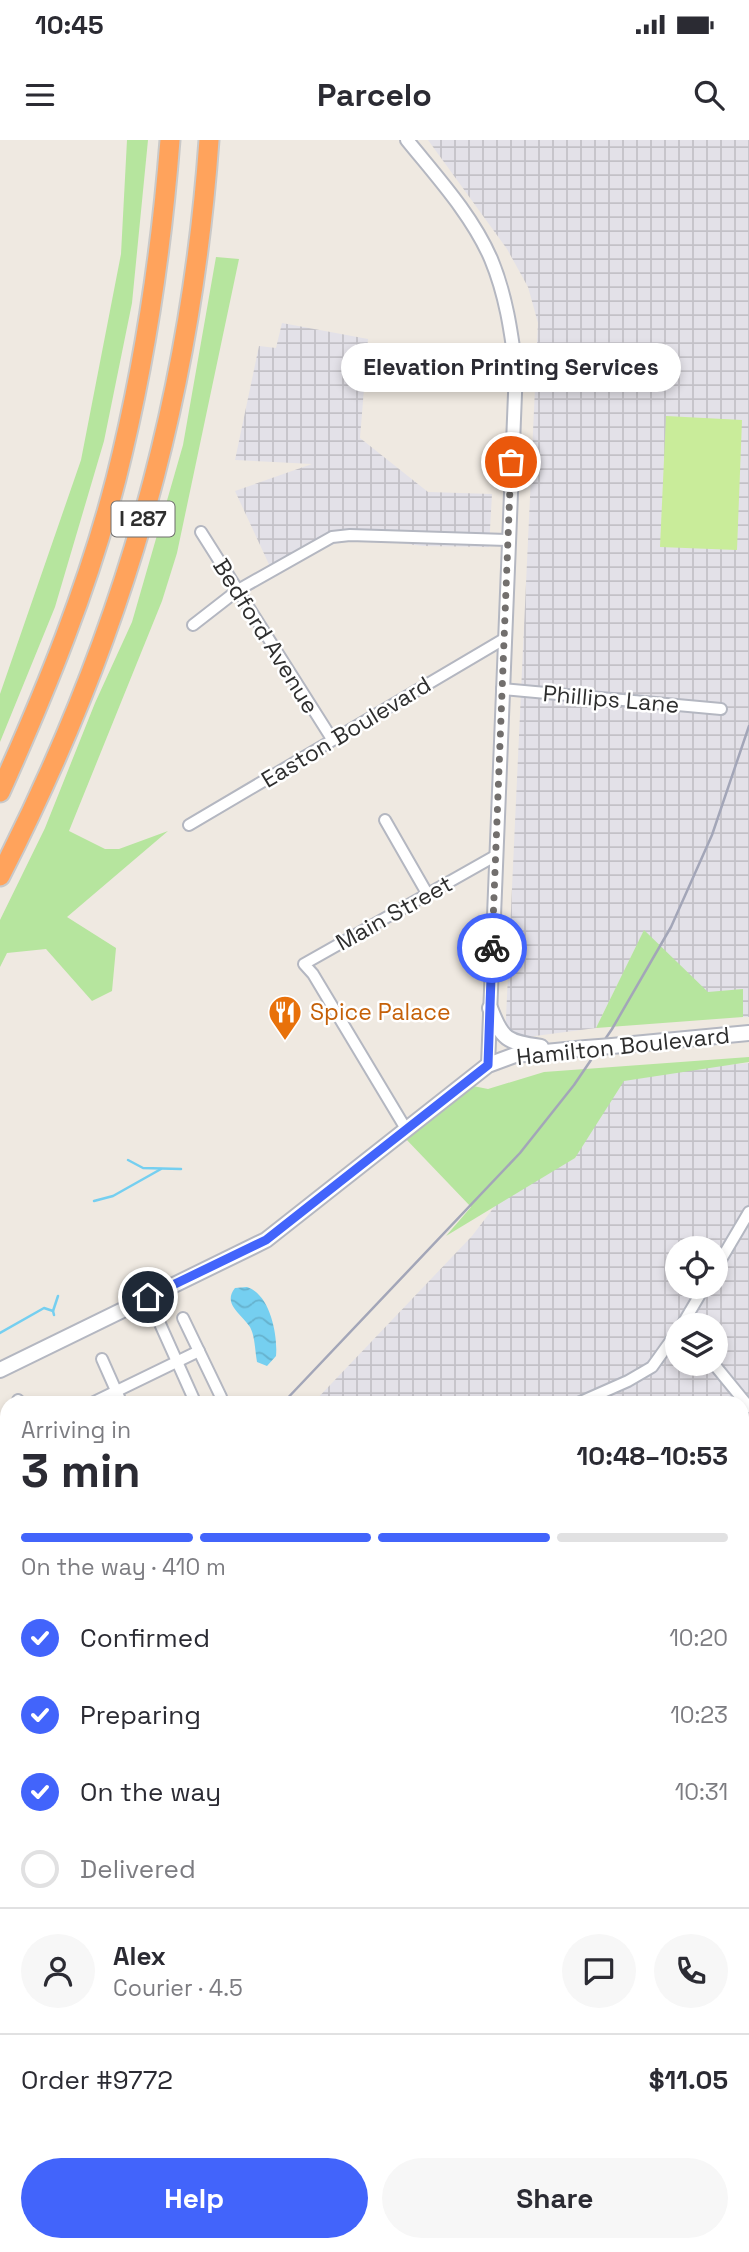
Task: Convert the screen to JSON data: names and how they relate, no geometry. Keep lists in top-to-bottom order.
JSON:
{
  "streets": {
    "highway": ["I 287"],
    "main road": ["Hamilton Boulevard"],
    "street": [
      "Bedford Avenue",
      "Phillips Lane",
      "Easton Boulevard",
      "Main Street"
    ]
  },
  "crossings": [
    ["Bedford Avenue", "Easton Boulevard"],
    ["Phillips Lane", "Hamilton Boulevard"],
    ["Easton Boulevard", "Hamilton Boulevard"],
    ["Main Street", "Hamilton Boulevard"]
  ],
  "places": {
    "other": ["Elevation Printing Services"],
    "restaurant": ["Spice Palace"]
  },
  "page": {
    "status": "10:45",
    "header": "Parcelo",
    "bubble": "Elevation Printing Services",
    "heading": ["3 min", "Arriving in", "10:48–10:53"],
    "panel": [
      "Alex",
      "Courier · 4.5",
      "Order #9772",
      "$11.05"
    ],
    "bar": "On the way · 410 m",
    "list": [
      ["Confirmed", "10:20"],
      ["Preparing", "10:23"],
      ["On the way", "10:31"],
      "Delivered"
    ],
    "buttons": ["Help", "Share"]
  }
}
